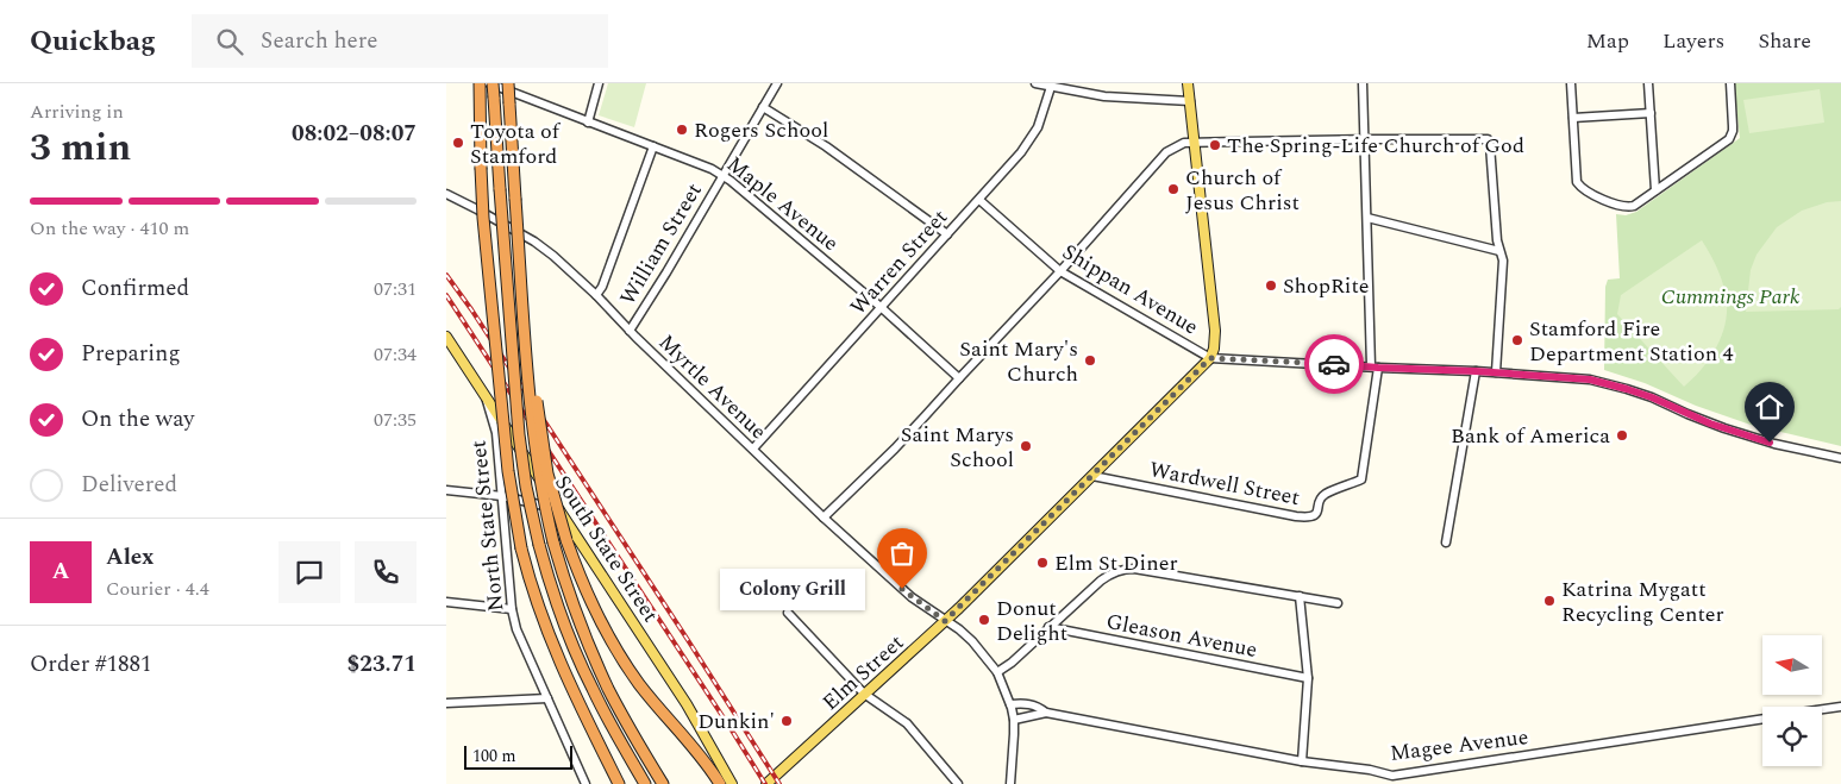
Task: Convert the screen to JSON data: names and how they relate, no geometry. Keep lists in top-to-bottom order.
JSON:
{
  "streets": {
    "main road": ["South State Street", "Elm Street"],
    "street": [
      "Maple Avenue",
      "William Street",
      "Warren Street",
      "Shippan Avenue",
      "Myrtle Avenue",
      "Wardwell Street",
      "North State Street",
      "Gleason Avenue",
      "Magee Avenue"
    ]
  },
  "crossings": [
    ["Maple Avenue", "William Street"],
    ["Maple Avenue", "Warren Street"],
    ["William Street", "Myrtle Avenue"],
    ["Warren Street", "Shippan Avenue"],
    ["Warren Street", "Myrtle Avenue"],
    ["Shippan Avenue", "Wardwell Street"],
    ["Shippan Avenue", "Elm Street"],
    ["Myrtle Avenue", "Elm Street"],
    ["Myrtle Avenue", "Magee Avenue"],
    ["Wardwell Street", "Elm Street"],
    ["North State Street", "South State Street"]
  ],
  "parks": ["Cummings Park"],
  "places": [
    "Rogers School",
    "Toyota of Stamford",
    "The Spring-Life Church of God",
    "Church of Jesus Christ",
    "ShopRite",
    "Stamford Fire Department Station 4",
    "Saint Mary's Church",
    "Bank of America",
    "Saint Marys School",
    "Elm St Diner",
    "Colony Grill",
    "Katrina Mygatt Recycling Center",
    "Donut Delight",
    "Dunkin'"
  ],
  "scale_bar": "100 m",
  "north": "left",
  "page": {
    "header": "Quickbag",
    "search": "Search here",
    "nav": ["Map", "Layers", "Share"],
    "heading": ["3 min", "Arriving in", "08:02–08:07"],
    "panel": [
      "Alex",
      "Courier · 4.4",
      "Order #1881",
      "$23.71"
    ],
    "bar": "On the way · 410 m",
    "list": [
      ["Confirmed", "07:31"],
      ["Preparing", "07:34"],
      ["On the way", "07:35"],
      "Delivered"
    ],
    "round": "A",
    "bubble": "Colony Grill",
    "scale": "100 m"
  }
}
